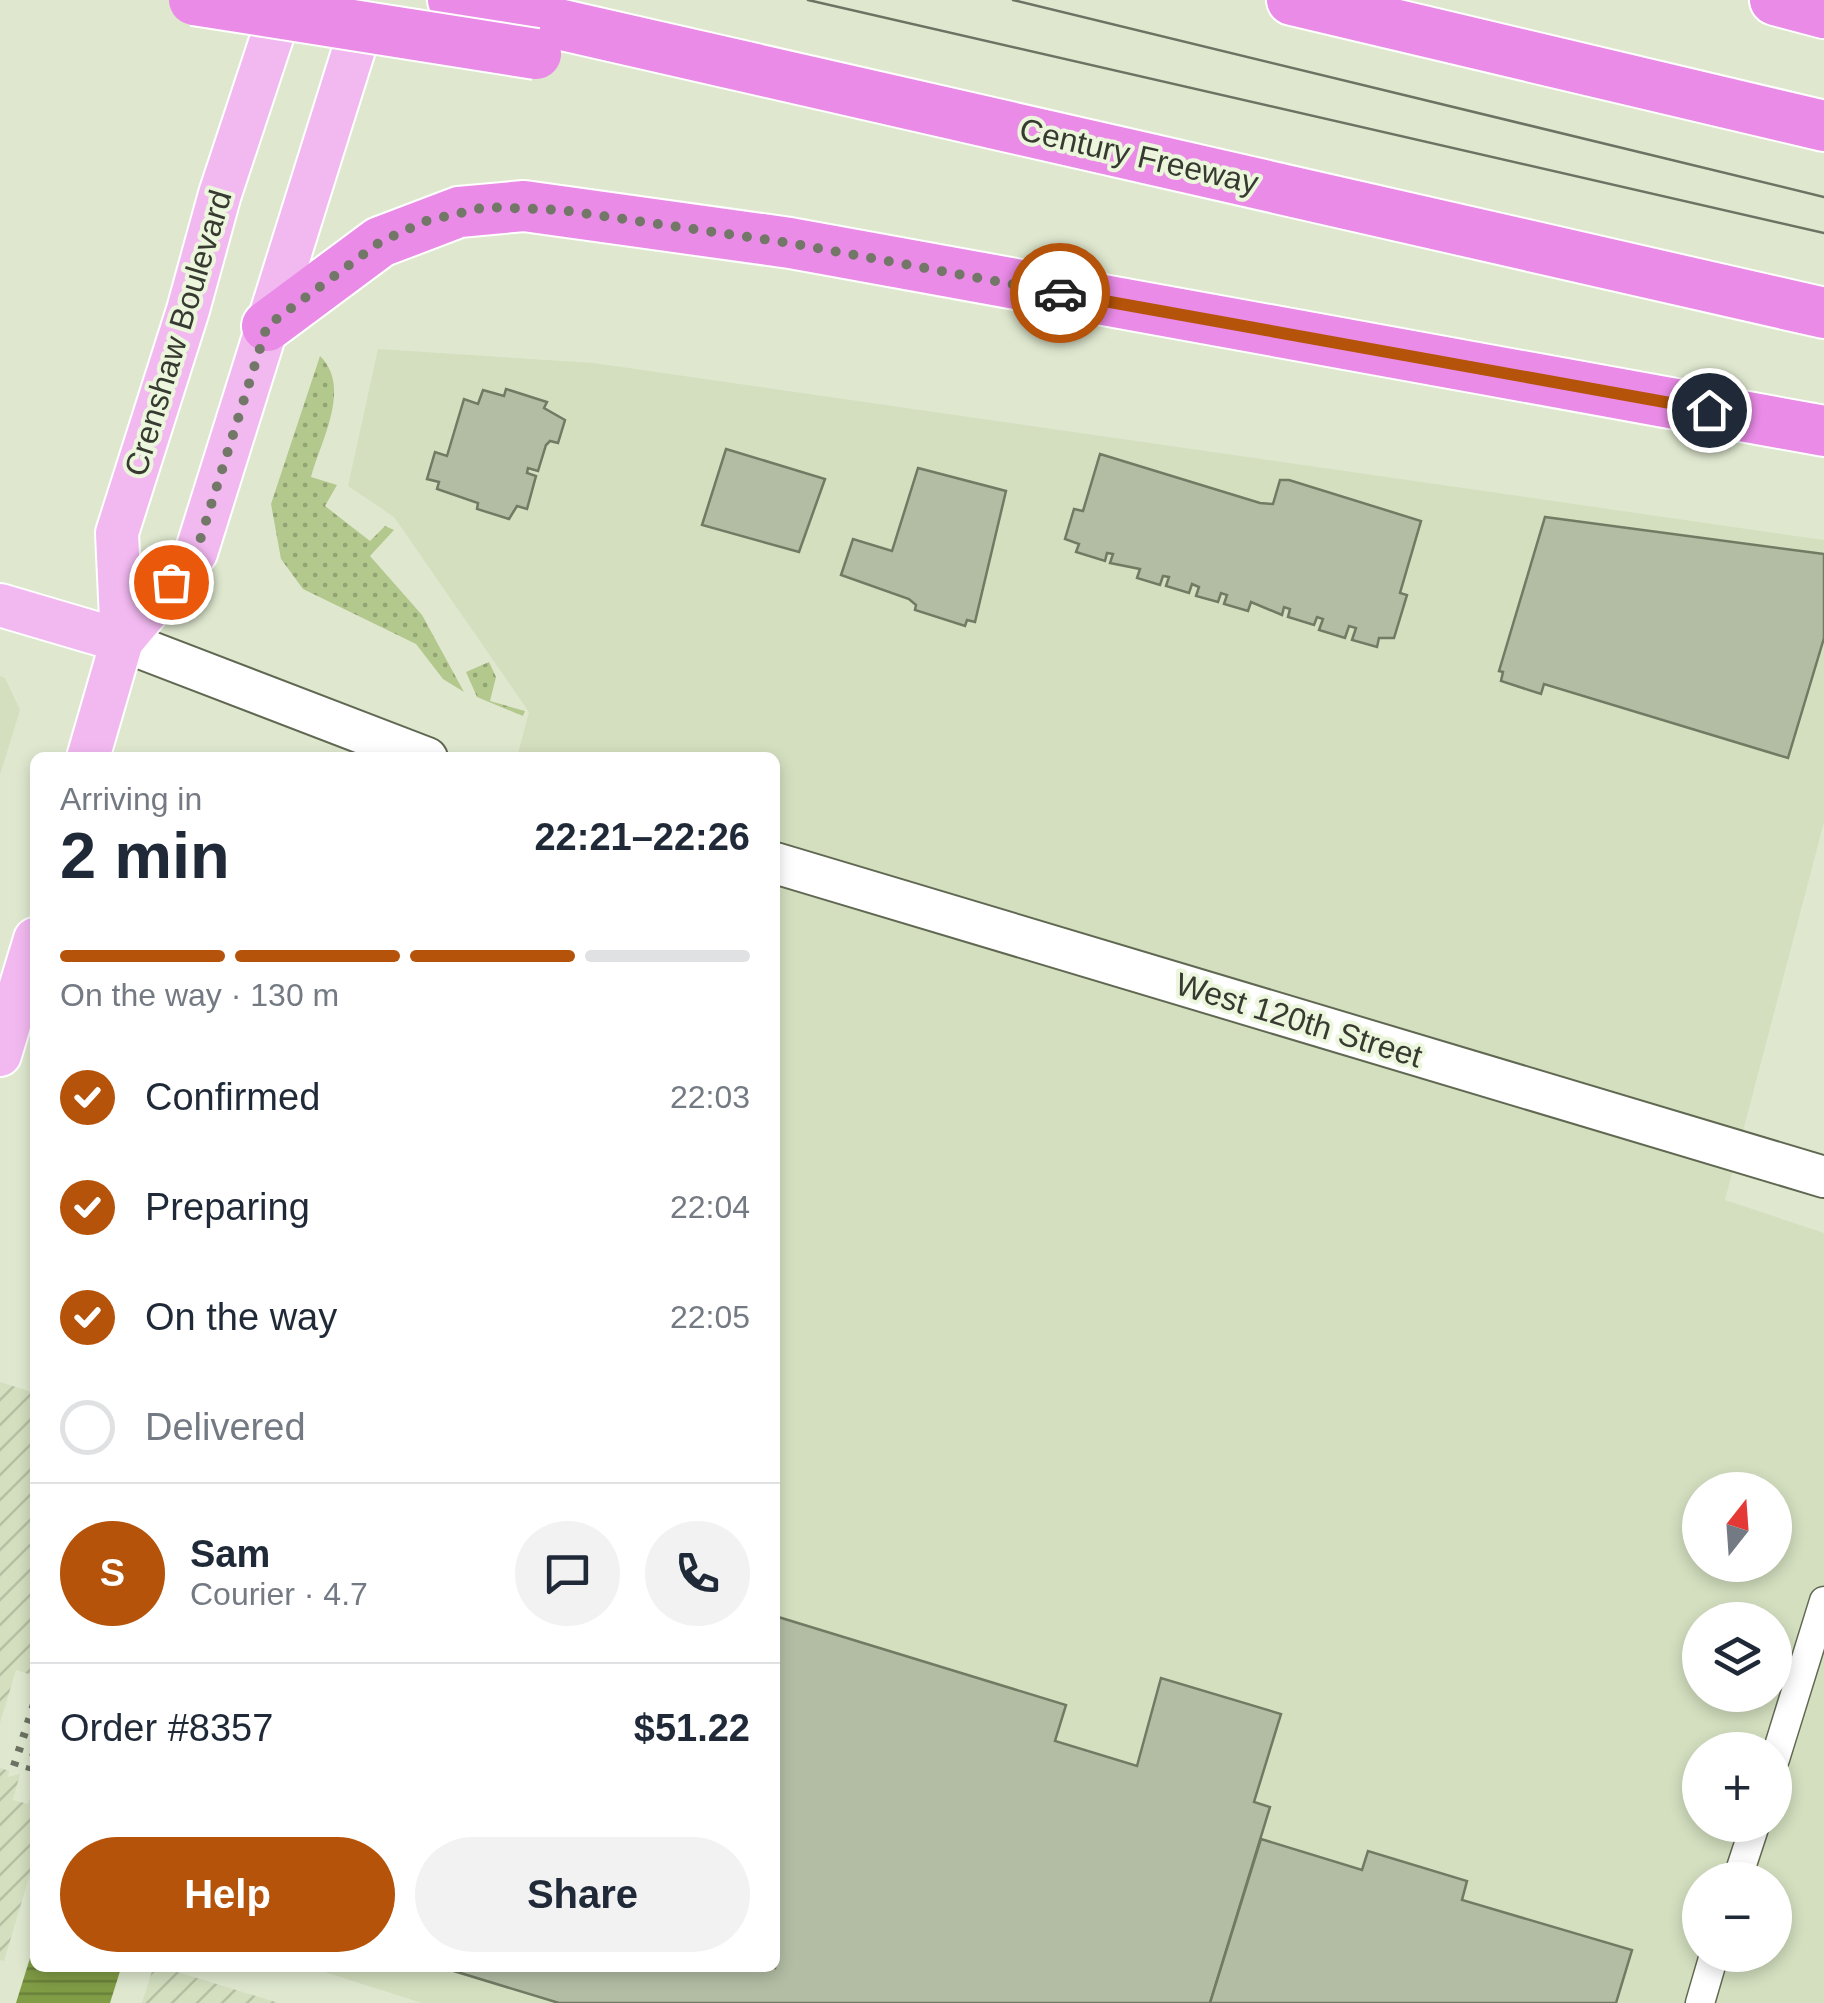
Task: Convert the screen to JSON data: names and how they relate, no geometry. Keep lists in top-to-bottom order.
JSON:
{
  "streets": {
    "highway": ["Century Freeway"],
    "main road": ["Crenshaw Boulevard"],
    "street": ["West 120th Street"]
  },
  "north": "top",
  "page": {
    "heading": ["2 min", "Arriving in", "22:21–22:26"],
    "panel": [
      "Sam",
      "Courier · 4.7",
      "Order #8357",
      "$51.22"
    ],
    "bar": "On the way · 130 m",
    "list": [
      ["Confirmed", "22:03"],
      ["Preparing", "22:04"],
      ["On the way", "22:05"],
      "Delivered"
    ],
    "map_buttons": ["+", "−"],
    "round": "S",
    "buttons": ["Help", "Share"]
  }
}
